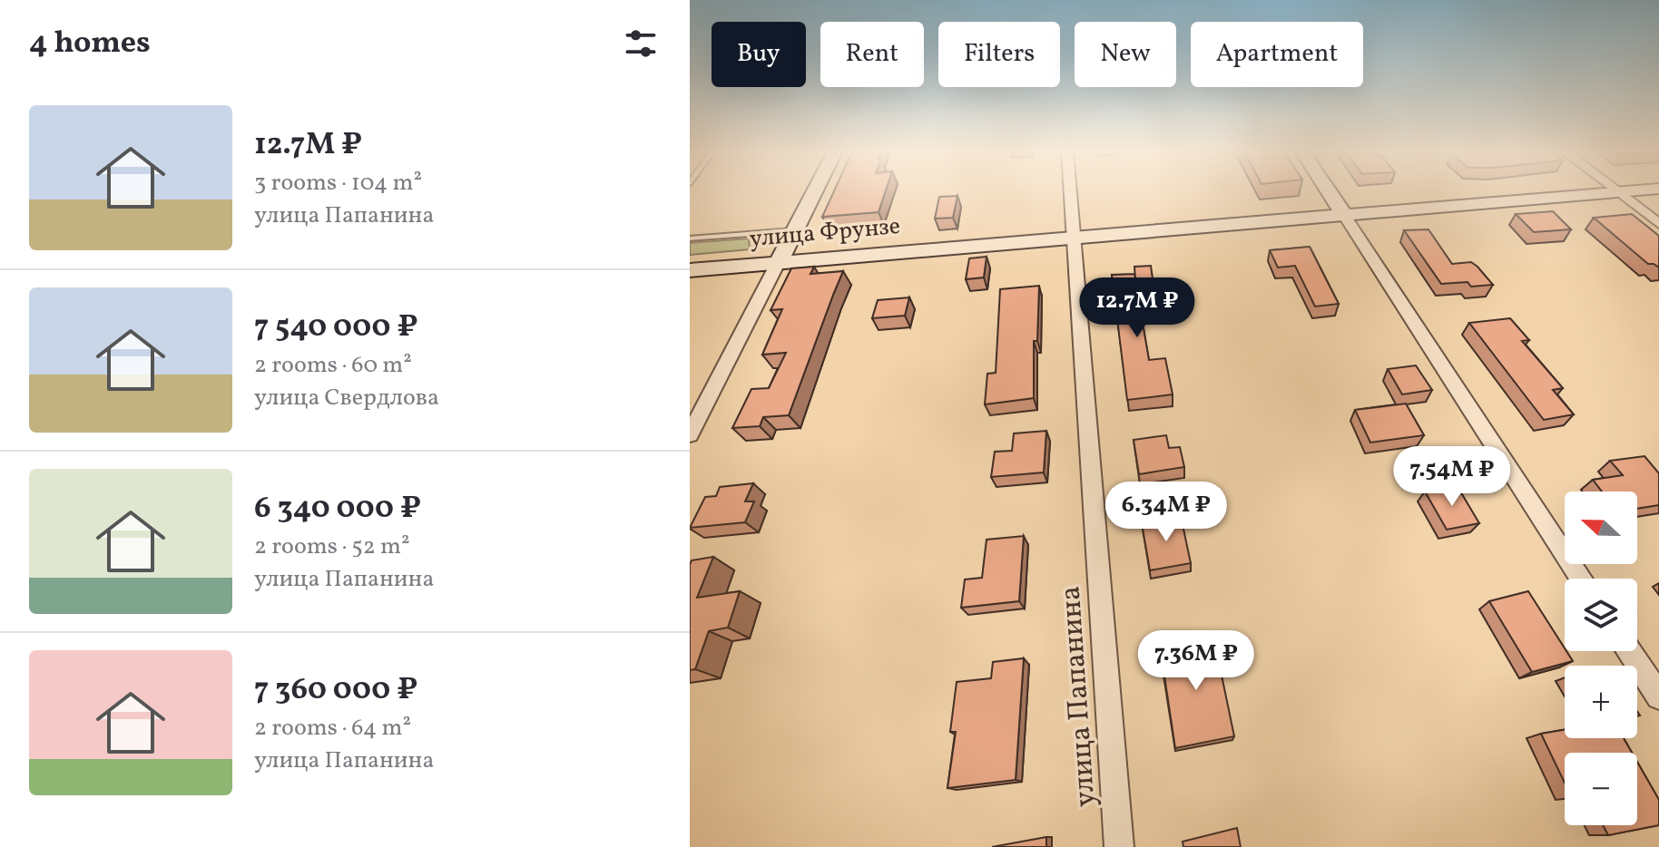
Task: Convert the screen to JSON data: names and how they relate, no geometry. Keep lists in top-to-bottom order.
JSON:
{
  "streets": {
    "main road": ["улица Фрунзе"],
    "street": ["улица Папанина"]
  },
  "crossings": [
    ["улица Фрунзе", "улица Папанина"]
  ],
  "north": "left",
  "page": {
    "heading": "4 homes",
    "chip": [
      "Buy",
      "Rent",
      "Filters",
      "New",
      "Apartment"
    ],
    "list": [
      {
        "name": "12.7M ₽",
        "note": "3 rooms · 104 m² · улица Папанина"
      },
      {
        "name": "7 540 000 ₽",
        "note": "2 rooms · 60 m² · улица Свердлова"
      },
      {
        "name": "6 340 000 ₽",
        "note": "2 rooms · 52 m² · улица Папанина"
      },
      {
        "name": "7 360 000 ₽",
        "note": "2 rooms · 64 m² · улица Папанина"
      }
    ],
    "price": [
      "12.7M ₽",
      "7.54M ₽",
      "6.34M ₽",
      "7.36M ₽"
    ],
    "map_buttons": ["+", "−"]
  }
}
